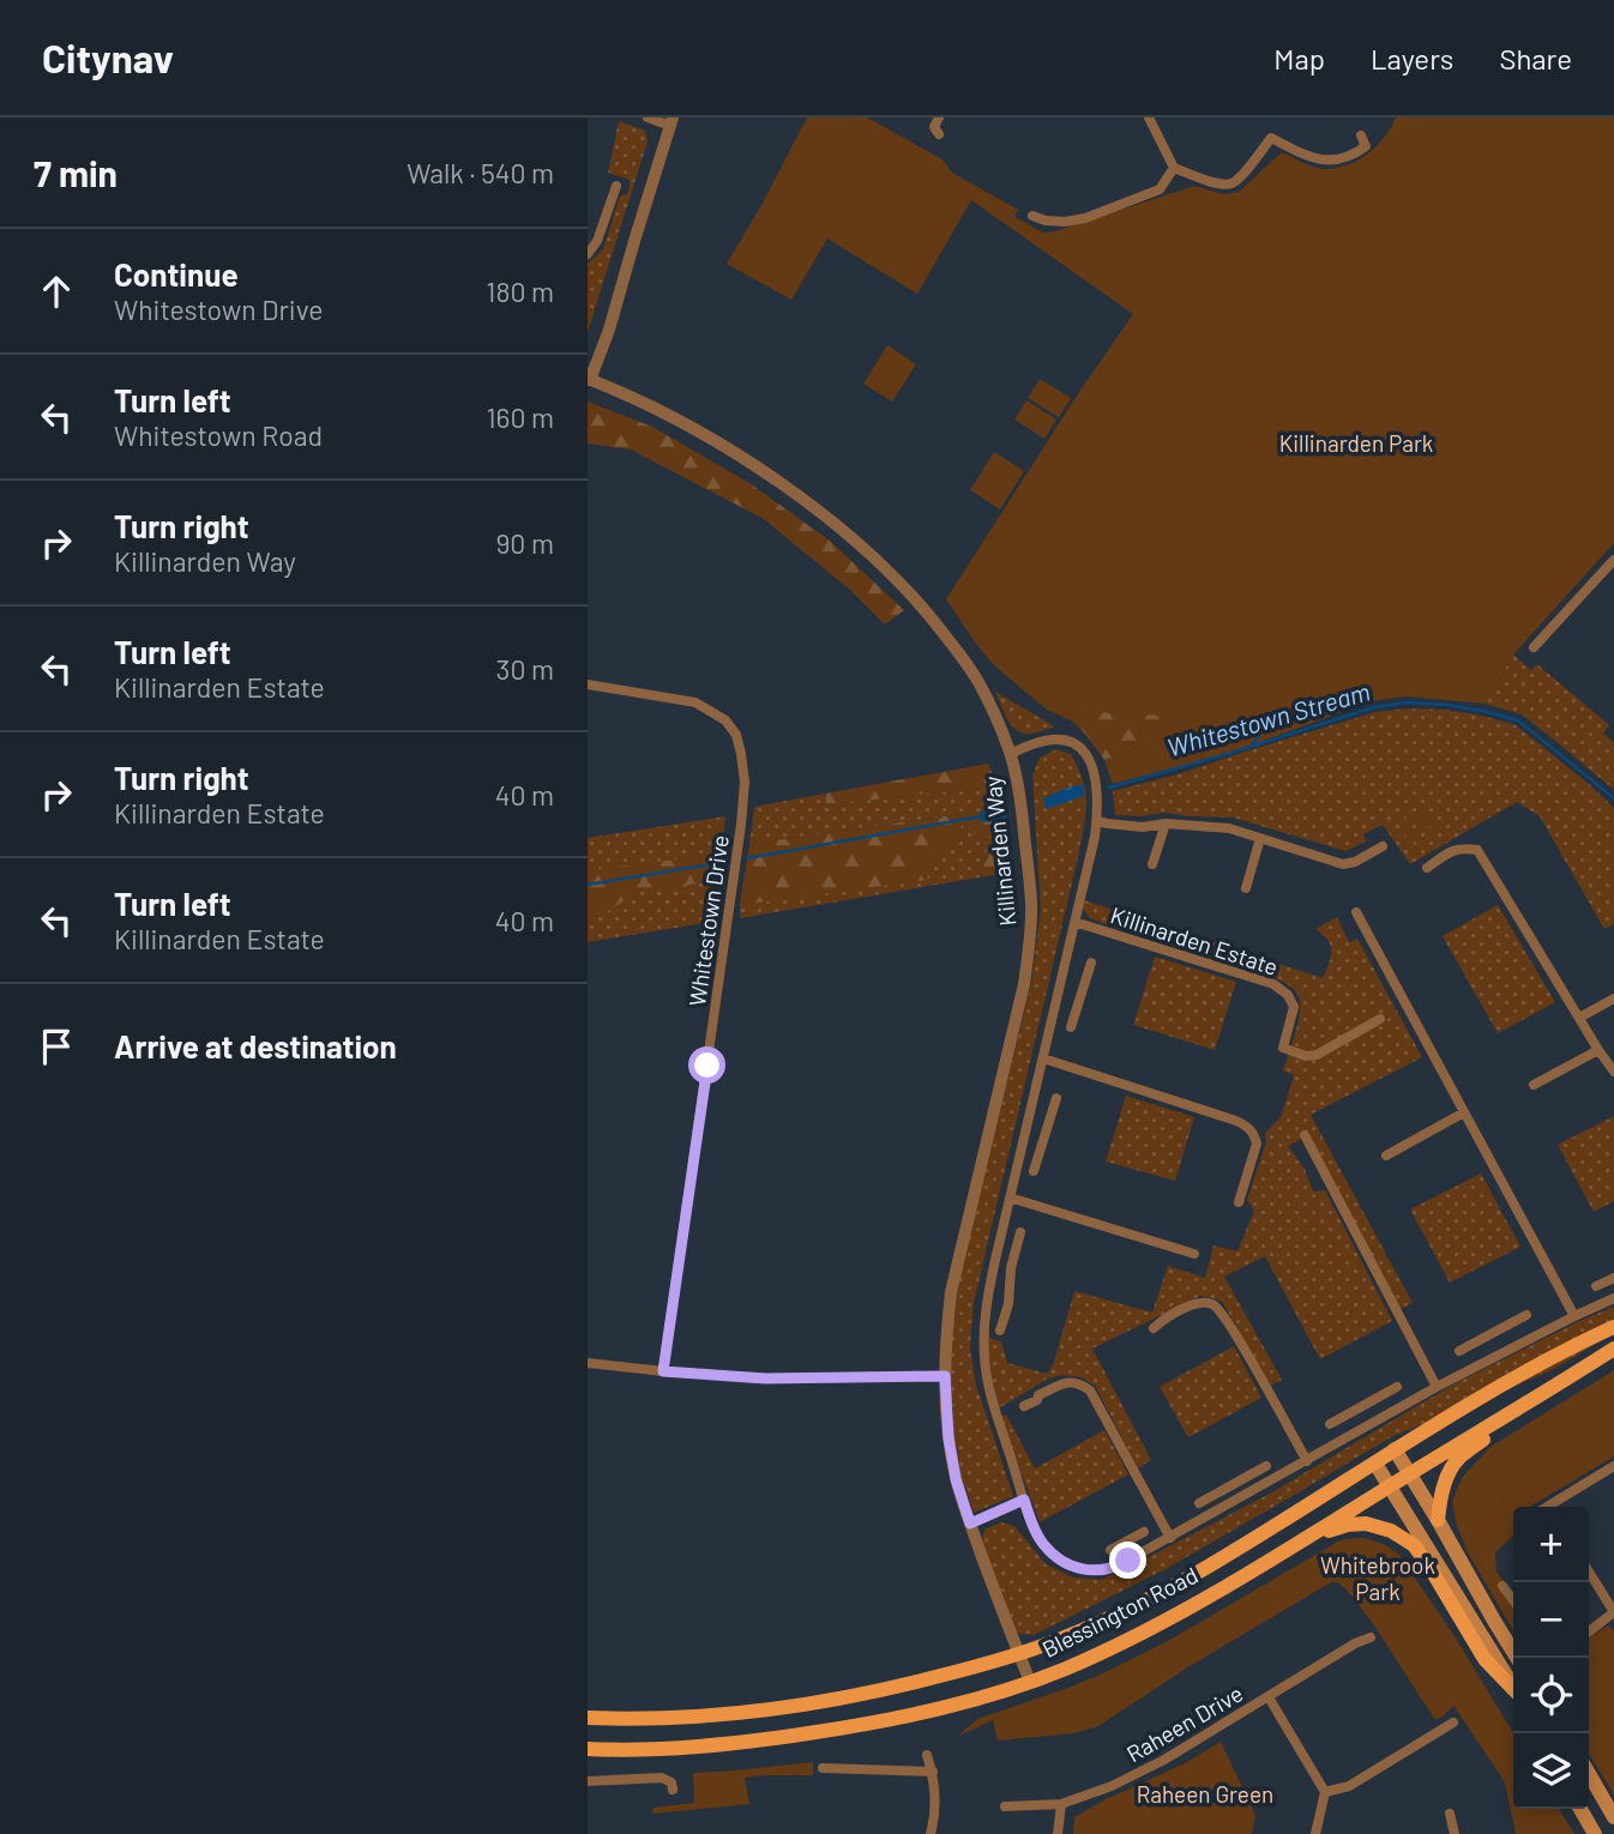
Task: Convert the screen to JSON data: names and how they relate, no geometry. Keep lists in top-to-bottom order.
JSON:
{
  "streets": {
    "main road": ["Blessington Road"],
    "street": [
      "Killinarden Way",
      "Whitestown Drive",
      "Killinarden Estate",
      "Raheen Drive"
    ]
  },
  "crossings": [
    ["Killinarden Way", "Killinarden Estate"],
    ["Killinarden Way", "Blessington Road"]
  ],
  "water": ["Whitestown Stream"],
  "parks": ["Killinarden Park", "Whitebrook Park", "Raheen Green"],
  "page": {
    "header": "Citynav",
    "nav": ["Map", "Layers", "Share"],
    "heading": ["7 min", "Walk · 540 m"],
    "list": [
      ["Continue", "Whitestown Drive", "180 m"],
      ["Turn left", "Whitestown Road", "160 m"],
      ["Turn right", "Killinarden Way", "90 m"],
      ["Turn left", "Killinarden Estate", "30 m"],
      ["Turn right", "Killinarden Estate", "40 m"],
      ["Turn left", "Killinarden Estate", "40 m"],
      "Arrive at destination"
    ],
    "map_buttons": ["+", "−"]
  }
}
